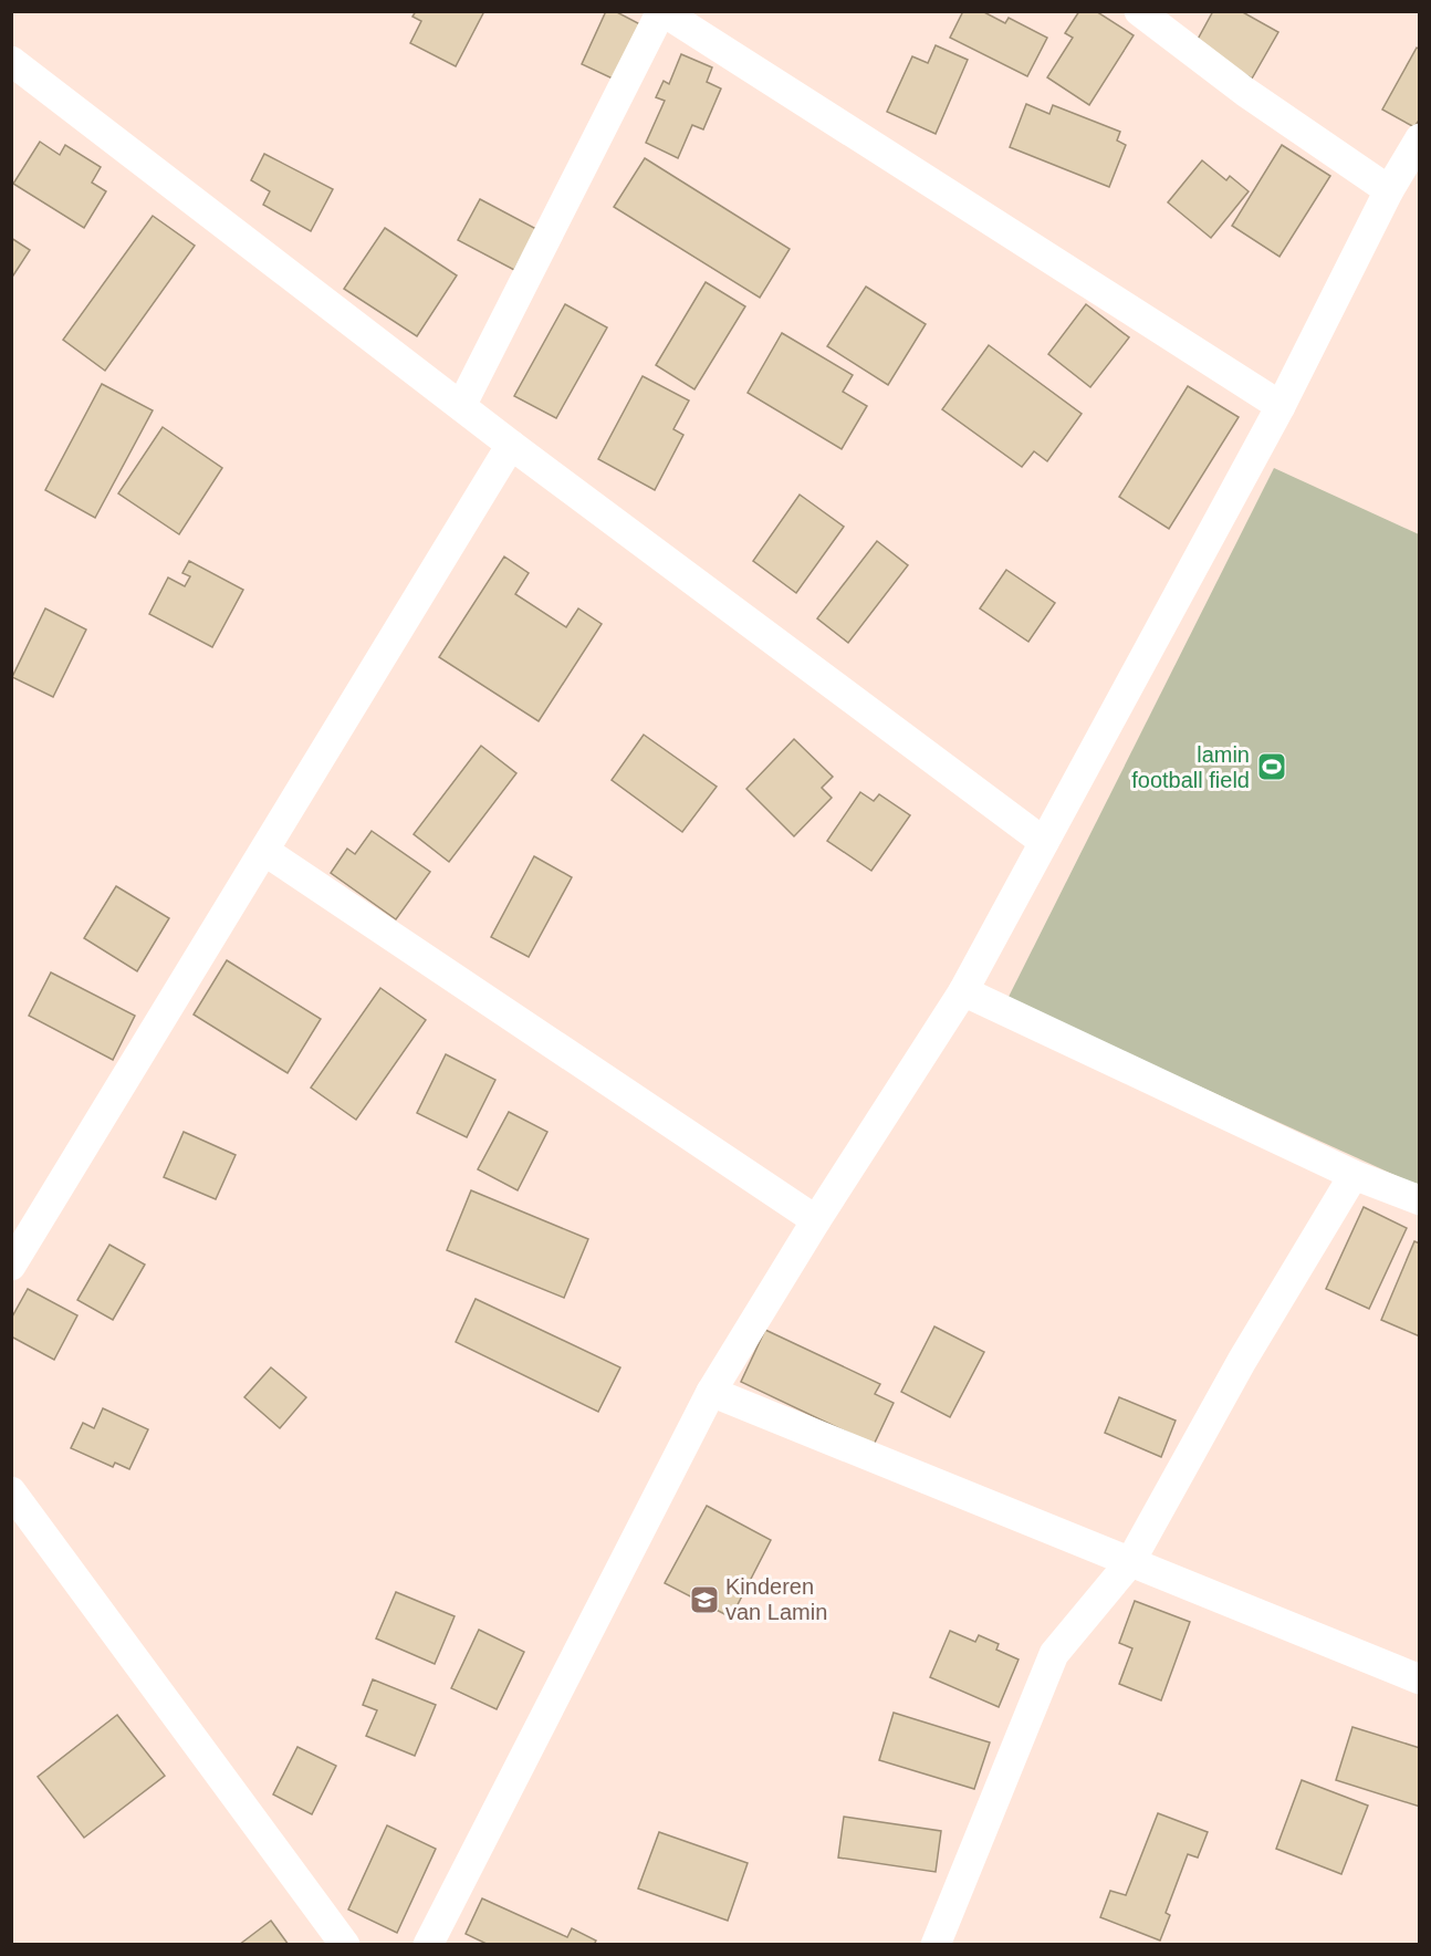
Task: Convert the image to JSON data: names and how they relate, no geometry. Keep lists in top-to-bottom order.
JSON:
{
  "places": {
    "sports": ["lamin football field"],
    "school or university": ["Kinderen van Lamin"]
  }
}
